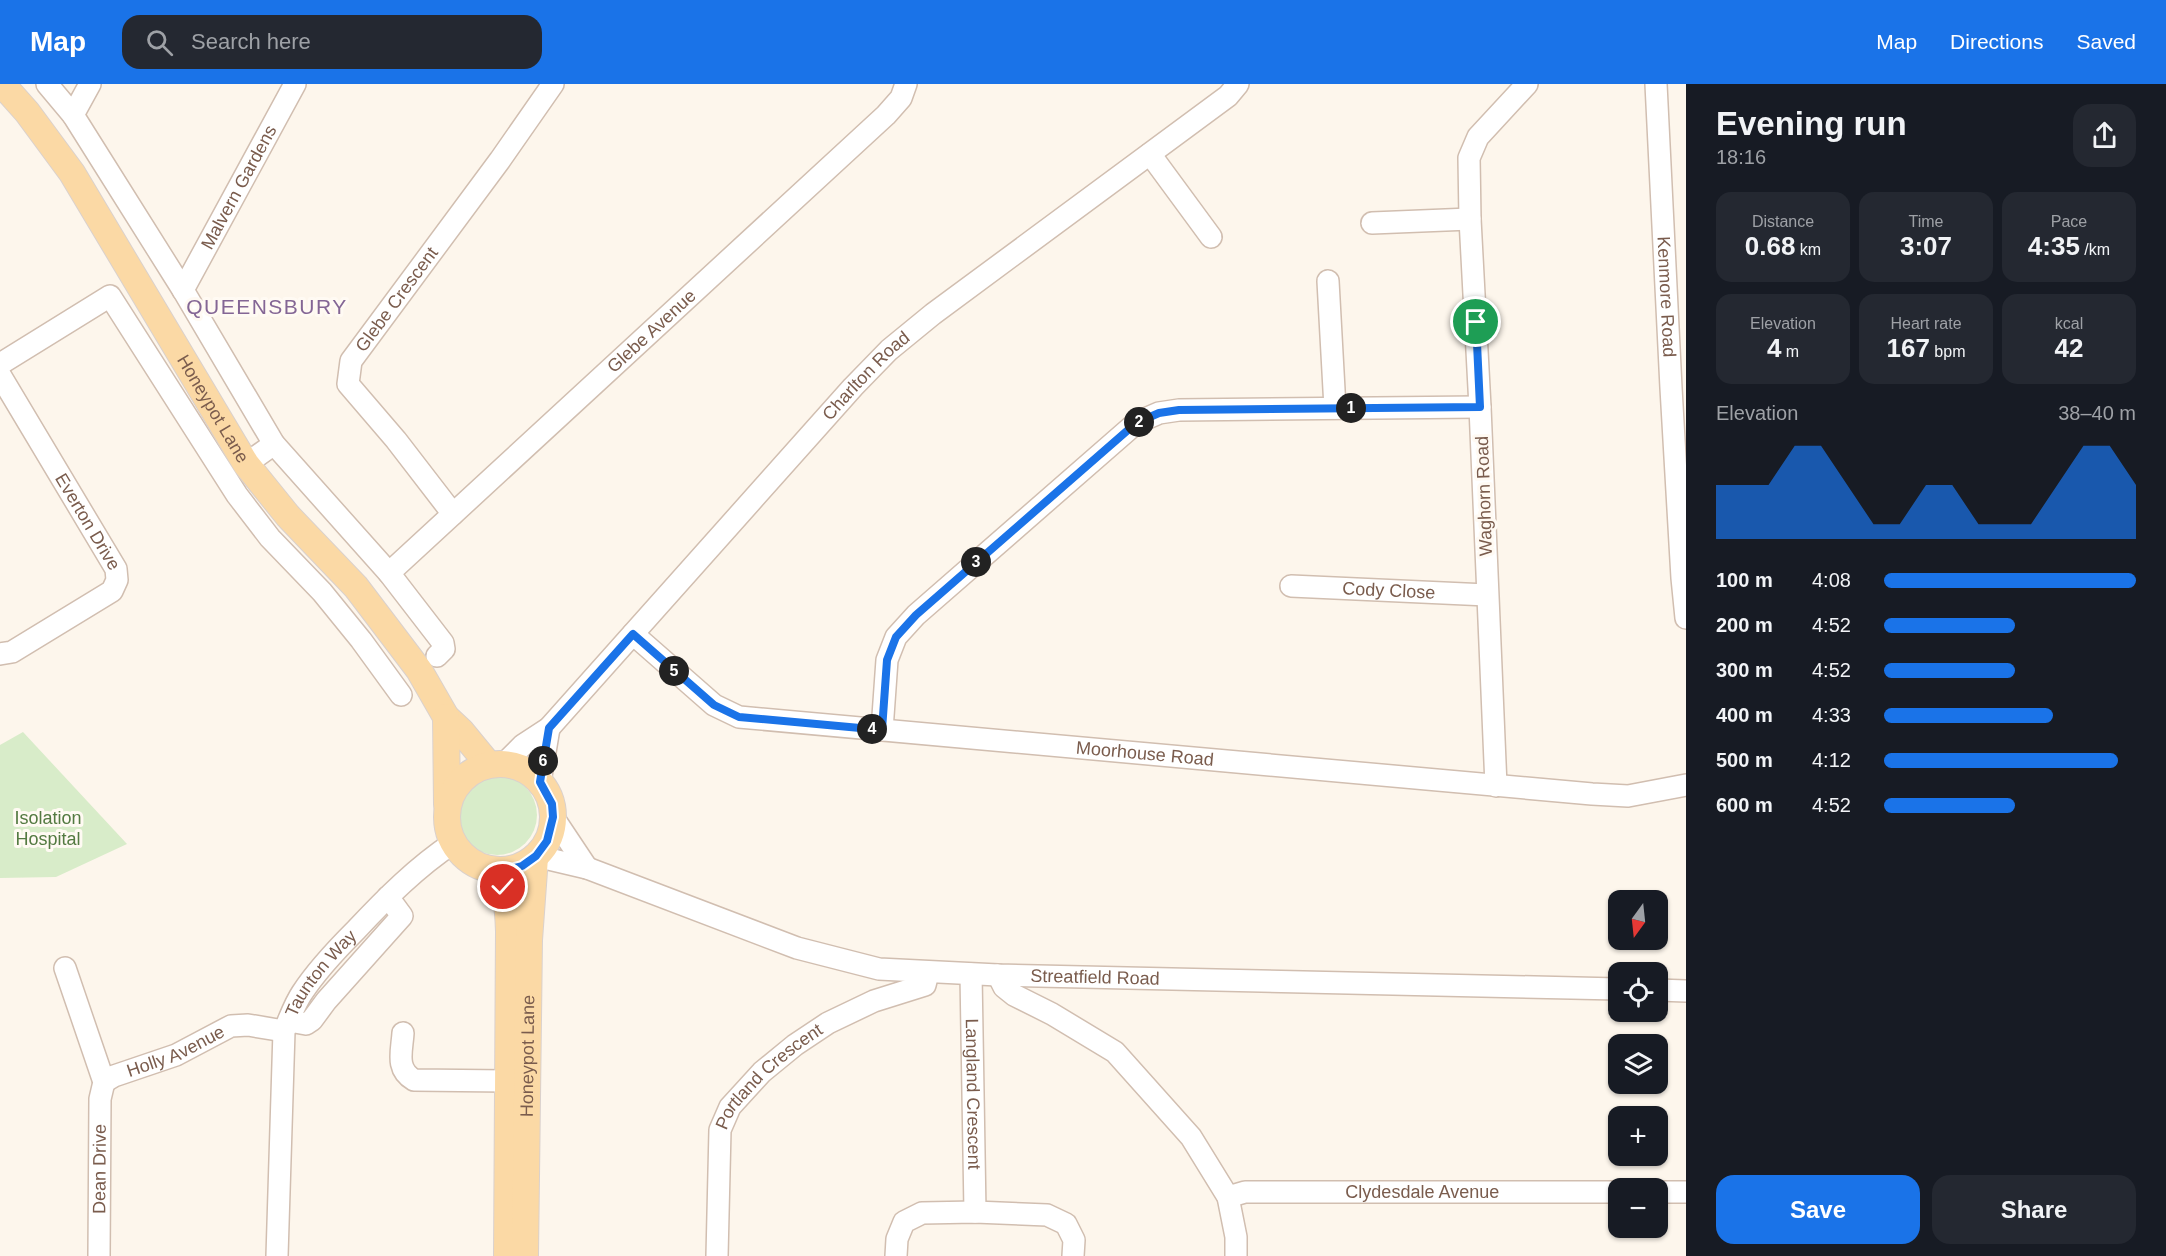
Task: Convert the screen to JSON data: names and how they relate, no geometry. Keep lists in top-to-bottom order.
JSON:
{
  "streets": {
    "main road": ["Honeypot Lane"],
    "street": [
      "Malvern Gardens",
      "Kenmore Road",
      "Glebe Crescent",
      "Glebe Avenue",
      "Charlton Road",
      "Waghorn Road",
      "Everton Drive",
      "Cody Close",
      "Moorhouse Road",
      "Taunton Way",
      "Streatfield Road",
      "Holly Avenue",
      "Portland Crescent",
      "Langland Crescent",
      "Dean Drive",
      "Clydesdale Avenue"
    ]
  },
  "crossings": [
    ["Malvern Gardens", "Honeypot Lane"],
    ["Glebe Crescent", "Glebe Avenue"],
    ["Glebe Avenue", "Honeypot Lane"],
    ["Charlton Road", "Honeypot Lane"],
    ["Charlton Road", "Moorhouse Road"],
    ["Charlton Road", "Streatfield Road"],
    ["Honeypot Lane", "Streatfield Road"],
    ["Waghorn Road", "Cody Close"],
    ["Waghorn Road", "Moorhouse Road"],
    ["Taunton Way", "Holly Avenue"],
    ["Streatfield Road", "Portland Crescent"],
    ["Streatfield Road", "Langland Crescent"],
    ["Holly Avenue", "Dean Drive"]
  ],
  "districts": ["QUEENSBURY"],
  "parks": ["Isolation Hospital"],
  "north": "bottom",
  "page": {
    "header": "Map",
    "search": "Search here",
    "nav": ["Map", "Directions", "Saved"],
    "heading": ["Evening run", "18:16"],
    "stats": [
      ["Distance", "0.68 km"],
      ["Time", "3:07"],
      ["Pace", "4:35 /km"],
      ["Elevation", "4 m"],
      ["Heart rate", "167 bpm"],
      ["kcal", "42"]
    ],
    "chart": ["Elevation", "38–40 m"],
    "pins": [
      "1",
      "2",
      "3",
      "5",
      "4",
      "6"
    ],
    "list": [
      {
        "name": "100 m",
        "note": "4:08"
      },
      {
        "name": "200 m",
        "note": "4:52"
      },
      {
        "name": "300 m",
        "note": "4:52"
      },
      {
        "name": "400 m",
        "note": "4:33"
      },
      {
        "name": "500 m",
        "note": "4:12"
      },
      {
        "name": "600 m",
        "note": "4:52"
      }
    ],
    "map_buttons": ["+", "−"],
    "buttons": ["Save", "Share"]
  }
}
